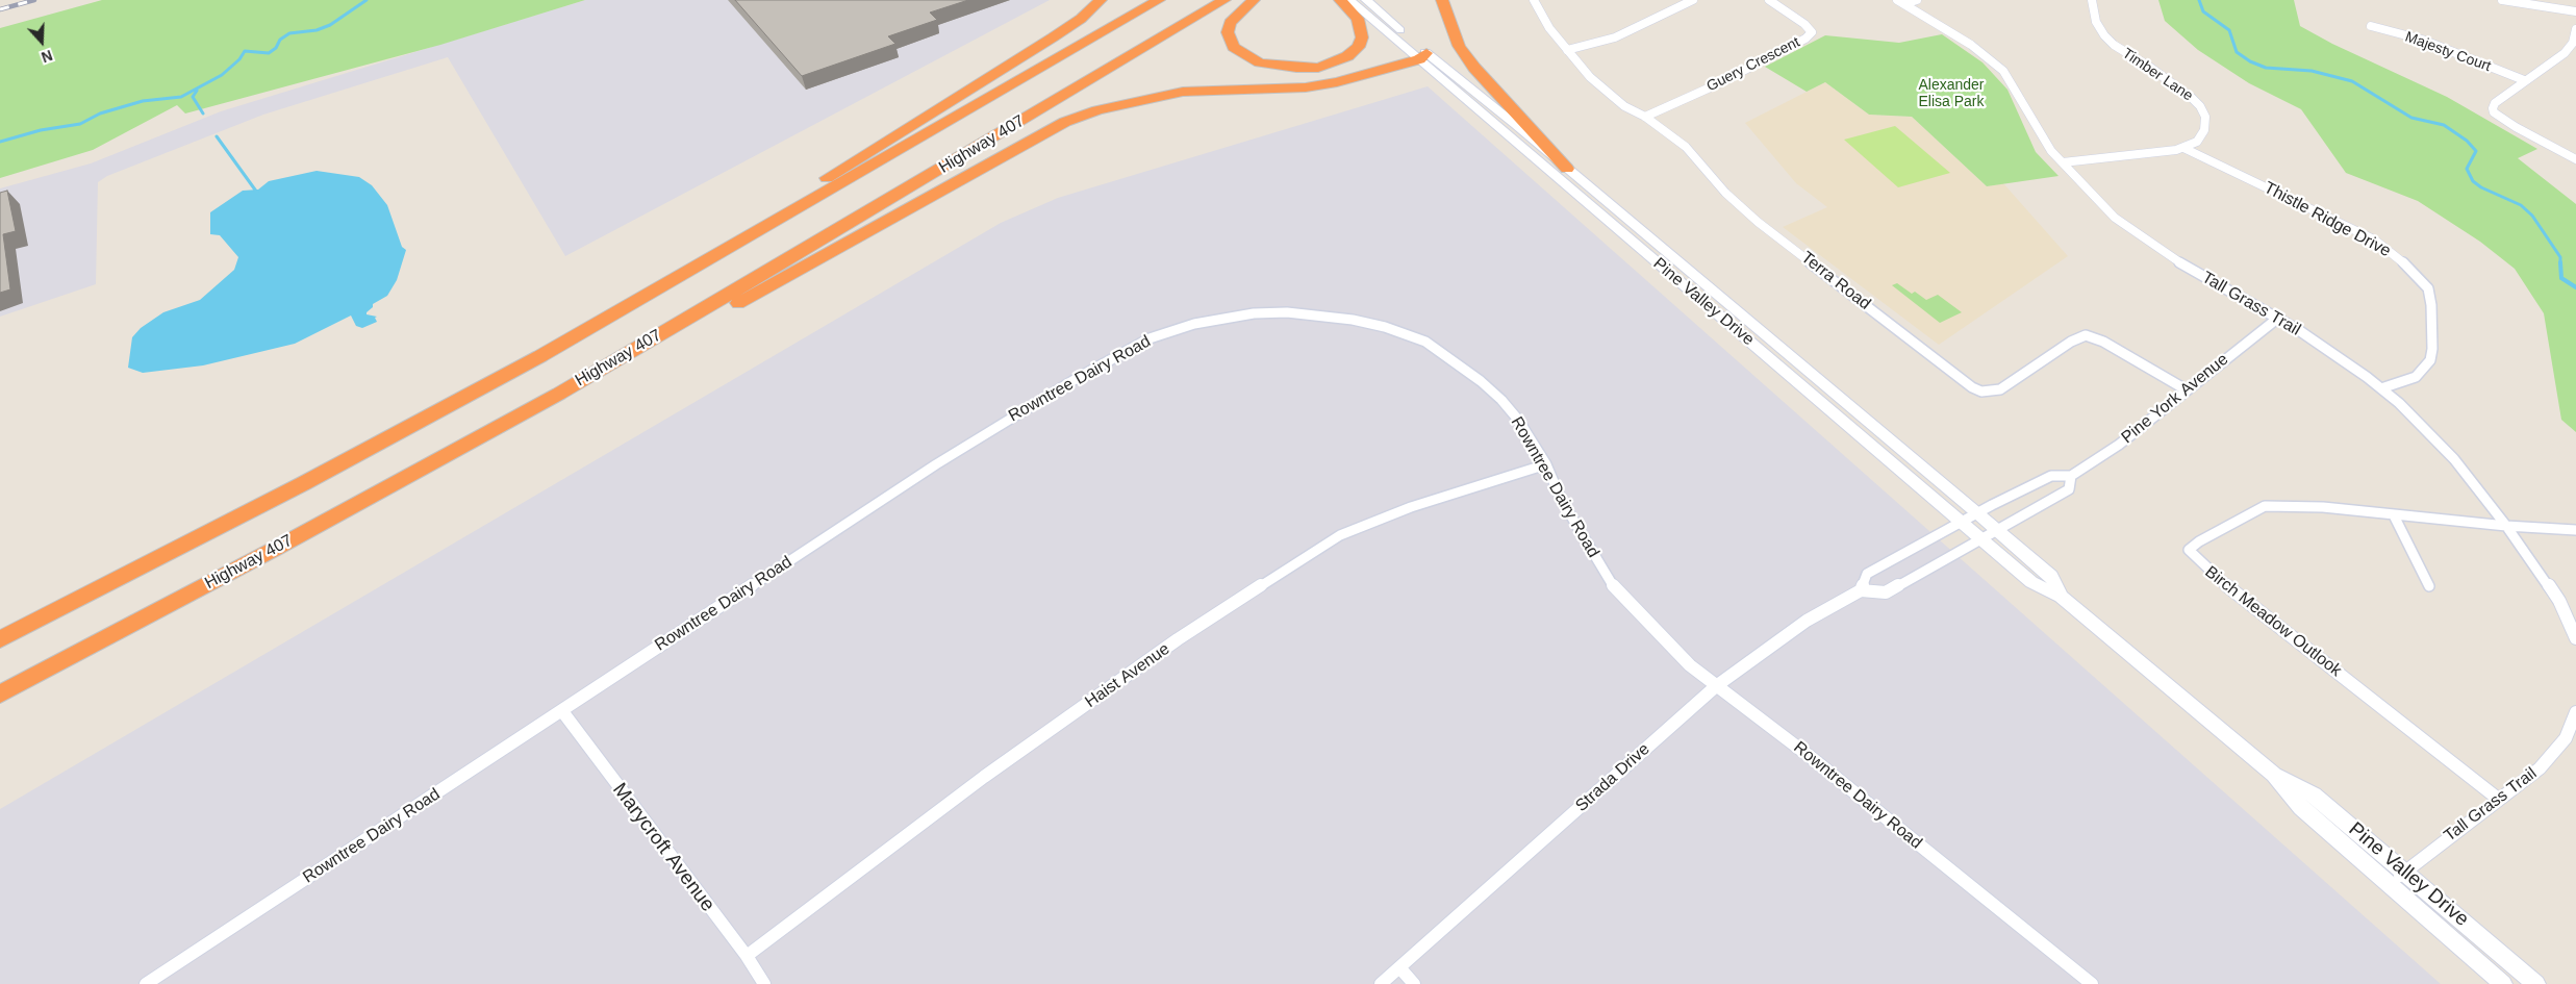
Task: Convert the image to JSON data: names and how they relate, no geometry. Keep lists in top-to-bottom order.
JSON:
{
  "streets": {
    "highway": ["Highway 407"],
    "main road": ["Pine Valley Drive"],
    "street": [
      "Majesty Court",
      "Guery Crescent",
      "Timber Lane",
      "Thistle Ridge Drive",
      "Terra Road",
      "Tall Grass Trail",
      "Rowntree Dairy Road",
      "Pine York Avenue",
      "Birch Meadow Outlook",
      "Haist Avenue",
      "Strada Drive",
      "Marycroft Avenue"
    ]
  },
  "crossings": [
    ["Guery Crescent", "Terra Road"],
    ["Timber Lane", "Thistle Ridge Drive"],
    ["Timber Lane", "Tall Grass Trail"],
    ["Thistle Ridge Drive", "Tall Grass Trail"],
    ["Terra Road", "Pine York Avenue"],
    ["Pine Valley Drive", "Tall Grass Trail"],
    ["Pine Valley Drive", "Pine York Avenue"],
    ["Pine Valley Drive", "Strada Drive"],
    ["Tall Grass Trail", "Pine York Avenue"],
    ["Tall Grass Trail", "Birch Meadow Outlook"],
    ["Rowntree Dairy Road", "Haist Avenue"],
    ["Rowntree Dairy Road", "Strada Drive"],
    ["Rowntree Dairy Road", "Marycroft Avenue"],
    ["Pine York Avenue", "Strada Drive"],
    ["Haist Avenue", "Marycroft Avenue"]
  ],
  "parks": ["Alexander Elisa Park"],
  "north": "bottom"
}
